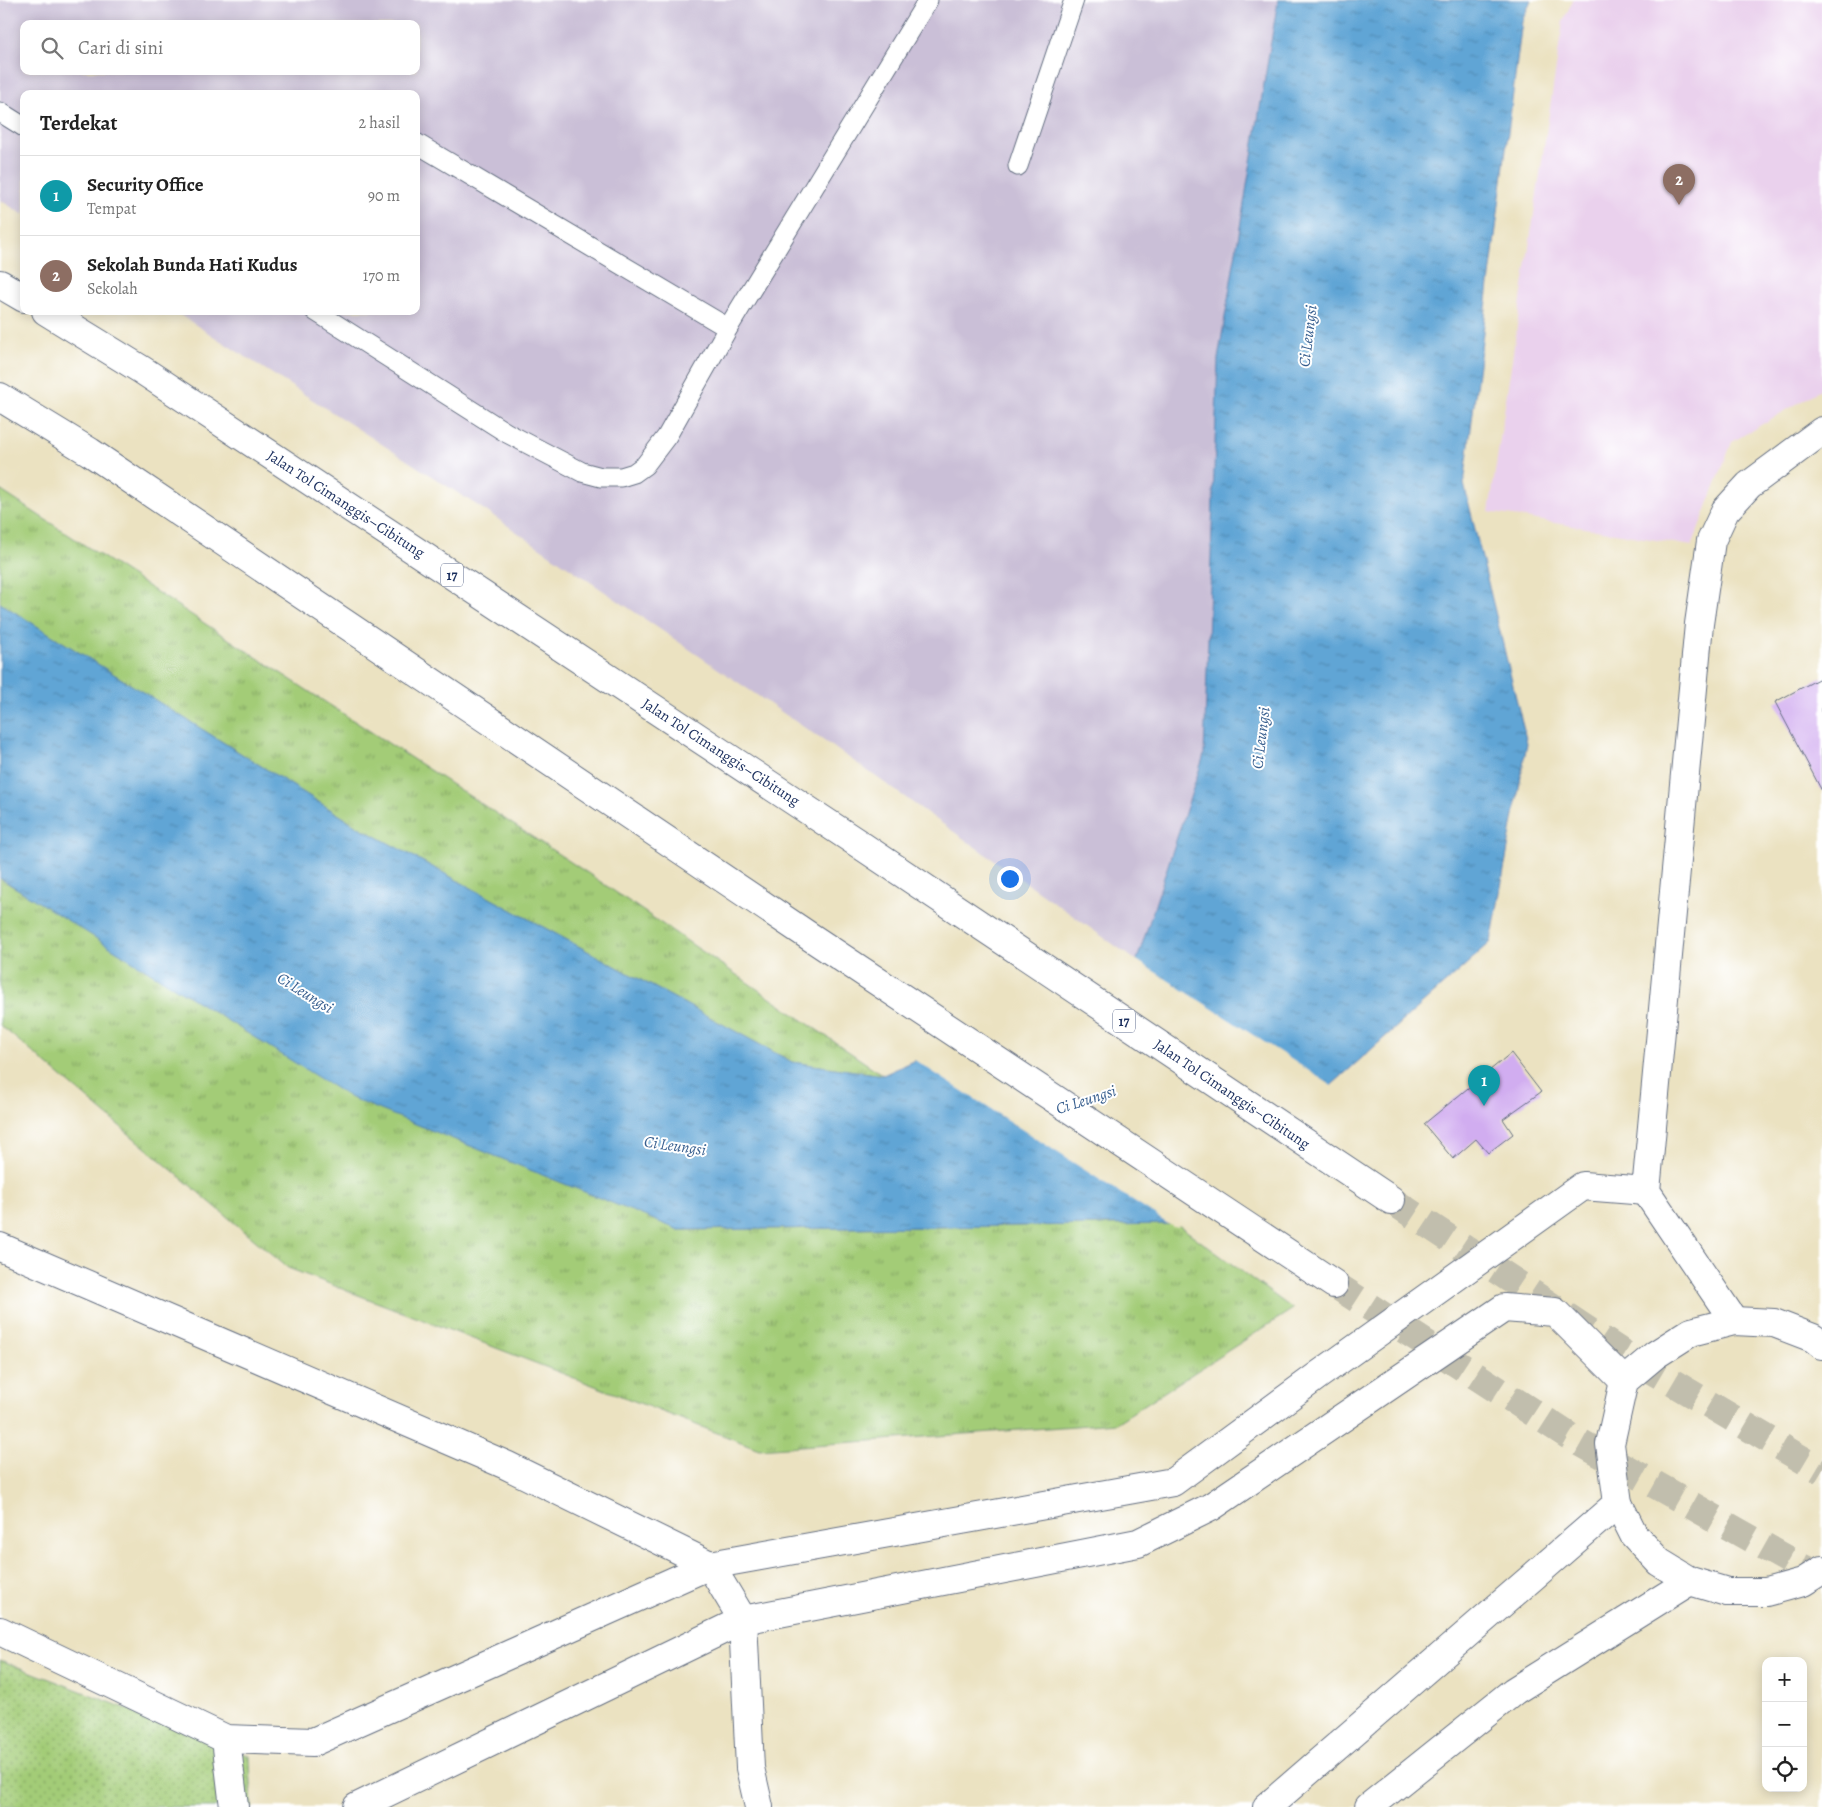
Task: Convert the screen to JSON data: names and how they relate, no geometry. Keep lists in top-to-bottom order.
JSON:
{
  "streets": {
    "main road": ["Jalan Tol Cimanggis–Cibitung", "17"]
  },
  "water": ["Ci Leungsi"],
  "page": {
    "search": "Cari di sini",
    "heading": ["Terdekat", "2 hasil"],
    "list": [
      {
        "mark": "1",
        "name": "Security Office",
        "note": "Tempat",
        "value": "90 m"
      },
      {
        "mark": "2",
        "name": "Sekolah Bunda Hati Kudus",
        "note": "Sekolah",
        "value": "170 m"
      }
    ],
    "pins": ["2", "1"],
    "map_buttons": ["+", "−"]
  }
}
